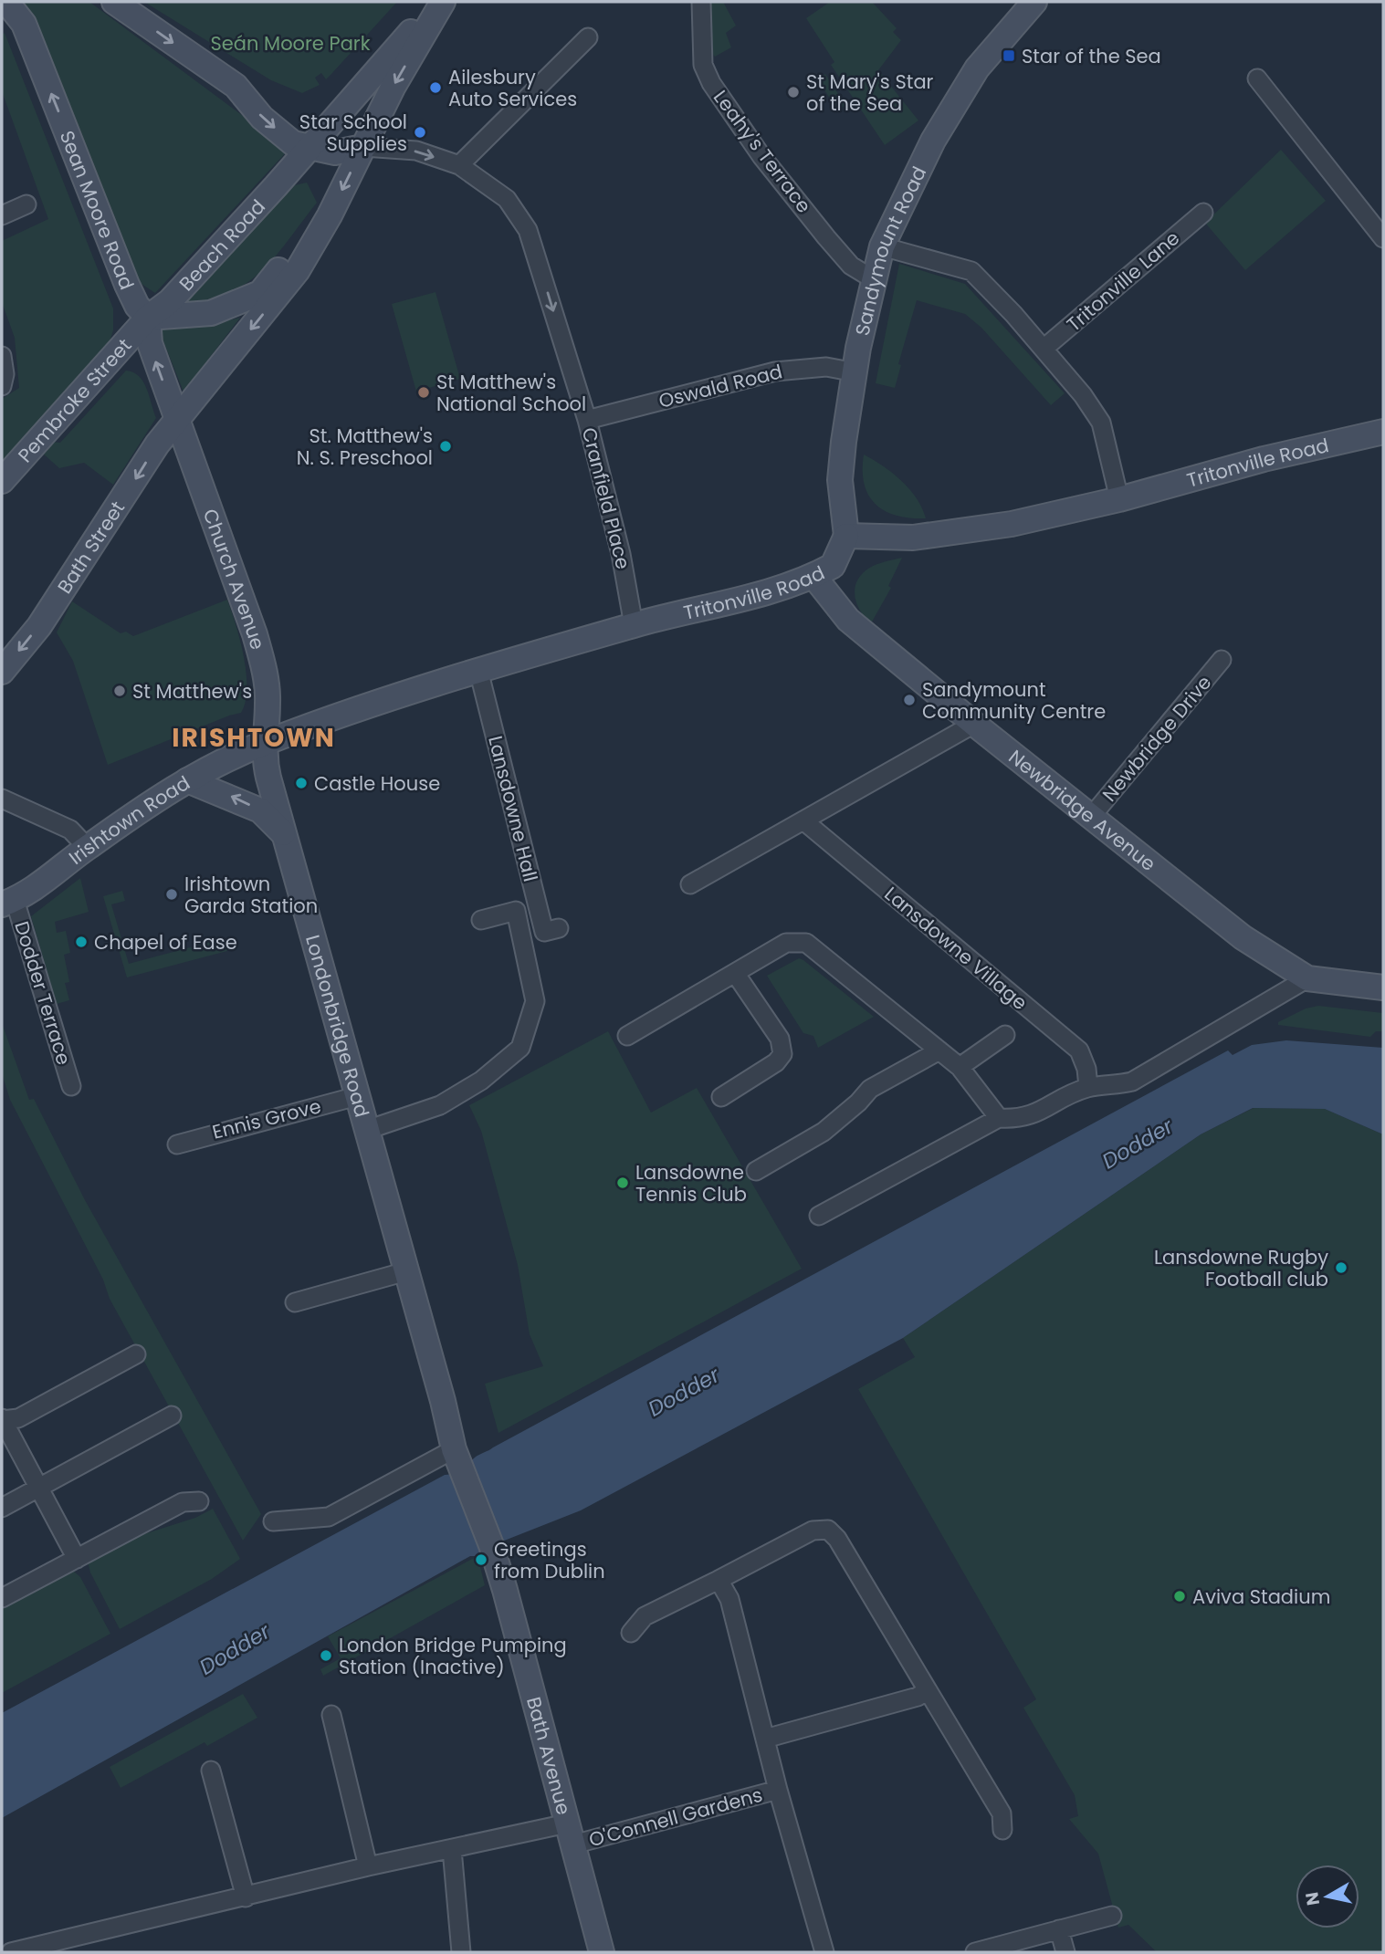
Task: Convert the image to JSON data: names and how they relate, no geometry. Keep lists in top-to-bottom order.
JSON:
{
  "streets": {
    "main road": [
      "Sean Moore Road",
      "Beach Road",
      "Sandymount Road",
      "Pembroke Street",
      "Tritonville Road",
      "Bath Street",
      "Church Avenue",
      "Newbridge Avenue",
      "Irishtown Road",
      "Londonbridge Road",
      "Bath Avenue"
    ],
    "street": [
      "Leahy's Terrace",
      "Tritonville Lane",
      "Oswald Road",
      "Cranfield Place",
      "Newbridge Drive",
      "Lansdowne Hall",
      "Lansdowne Village",
      "Dodder Terrace",
      "Ennis Grove",
      "O'Connell Gardens"
    ]
  },
  "crossings": [
    ["Leahy's Terrace", "Sandymount Road"],
    ["Sean Moore Road", "Beach Road"],
    ["Sean Moore Road", "Pembroke Street"],
    ["Sean Moore Road", "Bath Street"],
    ["Sean Moore Road", "Church Avenue"],
    ["Beach Road", "Pembroke Street"],
    ["Beach Road", "Cranfield Place"],
    ["Beach Road", "Bath Street"],
    ["Beach Road", "Church Avenue"],
    ["Sandymount Road", "Oswald Road"],
    ["Sandymount Road", "Tritonville Road"],
    ["Oswald Road", "Cranfield Place"],
    ["Tritonville Road", "Cranfield Place"],
    ["Tritonville Road", "Church Avenue"],
    ["Tritonville Road", "Lansdowne Hall"],
    ["Tritonville Road", "Newbridge Avenue"],
    ["Tritonville Road", "Irishtown Road"],
    ["Tritonville Road", "Londonbridge Road"],
    ["Bath Street", "Church Avenue"],
    ["Church Avenue", "Irishtown Road"],
    ["Church Avenue", "Londonbridge Road"],
    ["Newbridge Drive", "Newbridge Avenue"],
    ["Irishtown Road", "Dodder Terrace"],
    ["Irishtown Road", "Londonbridge Road"],
    ["Londonbridge Road", "Ennis Grove"],
    ["Londonbridge Road", "Bath Avenue"],
    ["Bath Avenue", "O'Connell Gardens"]
  ],
  "one_way": ["Sean Moore Road", "Cranfield Place", "Bath Street"],
  "districts": ["IRISHTOWN"],
  "water": ["Dodder"],
  "parks": ["Seán Moore Park"],
  "places": {
    "transit": ["Star of the Sea"],
    "other": [
      "Ailesbury Auto Services",
      "St Mary's Star of the Sea",
      "Star School Supplies",
      "St Matthew's National School",
      "St. Matthew's N. S. Preschool",
      "St Matthew's",
      "Sandymount Community Centre",
      "Castle House",
      "Irishtown Garda Station",
      "Chapel of Ease",
      "Lansdowne Tennis Club",
      "Lansdowne Rugby Football club",
      "Greetings from Dublin",
      "Aviva Stadium",
      "London Bridge Pumping Station (Inactive)"
    ]
  },
  "north": "left"
}
